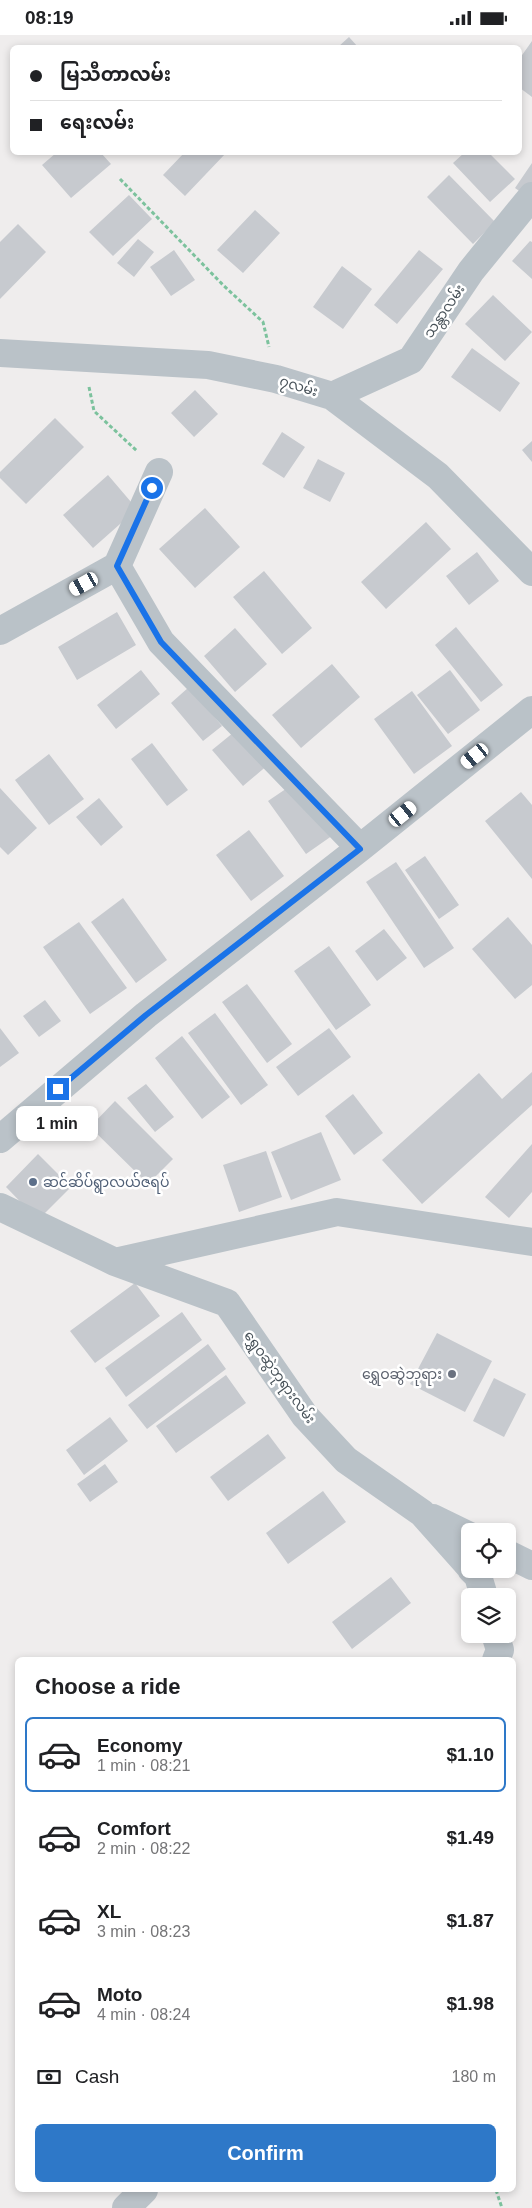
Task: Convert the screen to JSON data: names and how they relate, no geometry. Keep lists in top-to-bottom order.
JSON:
{
  "streets": {
    "street": ["သန္တာလမ်း", "၇လမ်း", "ရွှေဝဆွဲဘုရားလမ်း"]
  },
  "crossings": [
    ["သန္တာလမ်း", "၇လမ်း"]
  ],
  "places": ["ဆင်ဆိပ်ရွာလယ်ဇရပ်", "ရွှေဝဆွဲဘုရား"],
  "page": {
    "status": "08:19",
    "banner": ["မြသီတာလမ်း", "ရေးလမ်း"],
    "bubble": "1 min",
    "heading": "Choose a ride",
    "list": [
      {
        "name": "Economy",
        "note": "1 min · 08:21",
        "value": "$1.10"
      },
      {
        "name": "Comfort",
        "note": "2 min · 08:22",
        "value": "$1.49"
      },
      {
        "name": "XL",
        "note": "3 min · 08:23",
        "value": "$1.87"
      },
      {
        "name": "Moto",
        "note": "4 min · 08:24",
        "value": "$1.98"
      }
    ],
    "pay": ["Cash", "180 m"],
    "buttons": "Confirm"
  }
}
